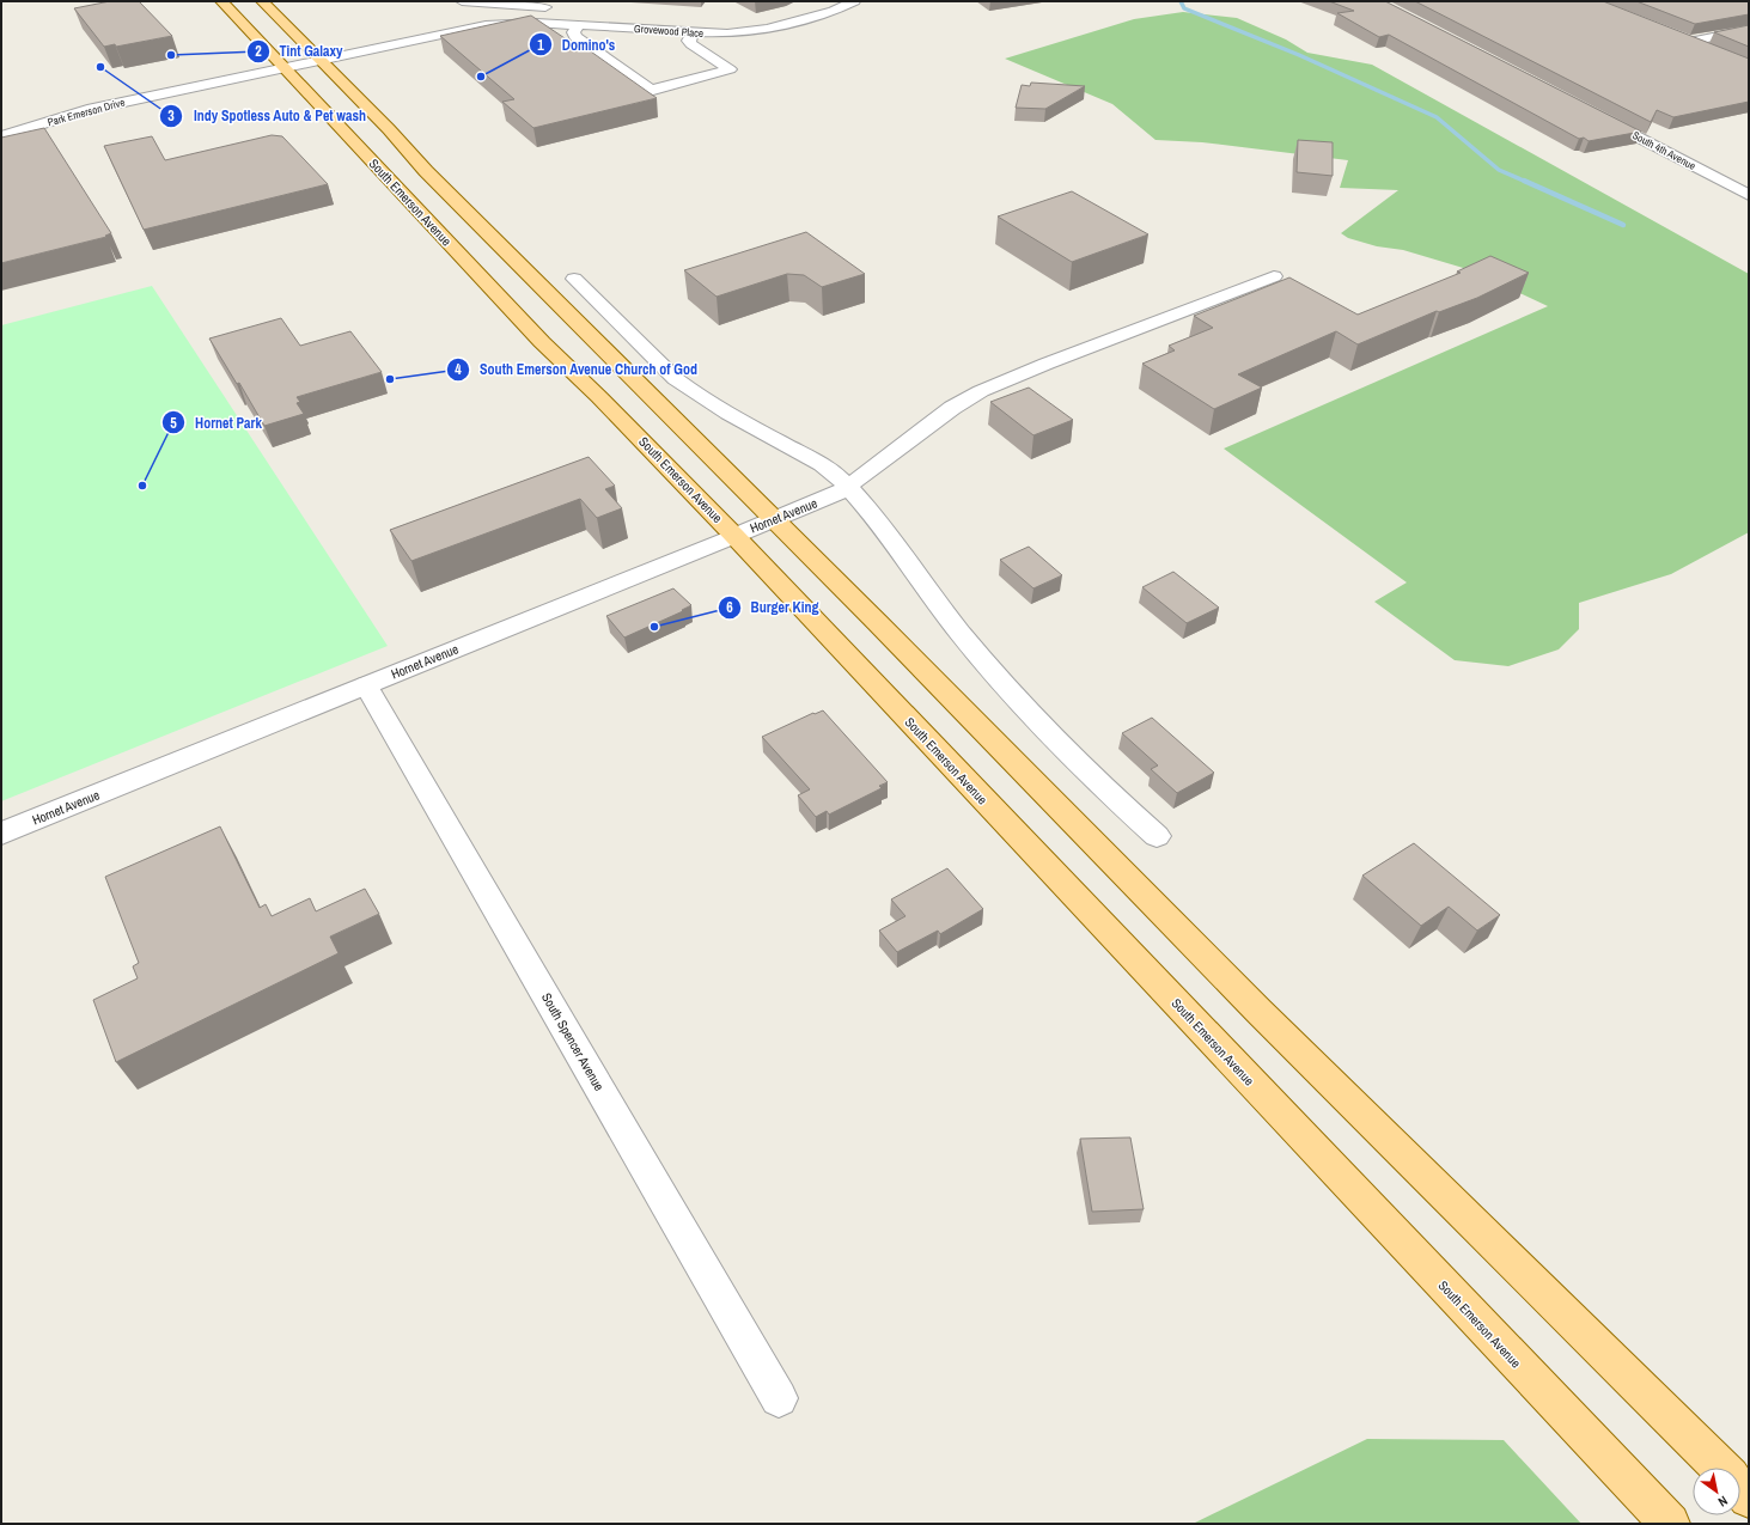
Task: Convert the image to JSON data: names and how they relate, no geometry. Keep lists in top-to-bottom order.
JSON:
{
  "streets": {
    "main road": ["South Emerson Avenue"],
    "street": [
      "Grovewood Place",
      "Park Emerson Drive",
      "South 4th Avenue",
      "Hornet Avenue",
      "South Spencer Avenue"
    ]
  },
  "crossings": [
    ["Grovewood Place", "Park Emerson Drive"],
    ["Grovewood Place", "South Emerson Avenue"],
    ["Park Emerson Drive", "South Emerson Avenue"],
    ["South Emerson Avenue", "Hornet Avenue"],
    ["Hornet Avenue", "South Spencer Avenue"]
  ],
  "places": [
    "Tint Galaxy",
    "Indy Spotless Auto & Pet wash",
    "Domino's",
    "South Emerson Avenue Church of God",
    "Hornet Park",
    "Burger King"
  ],
  "north": "bottom right"
}
